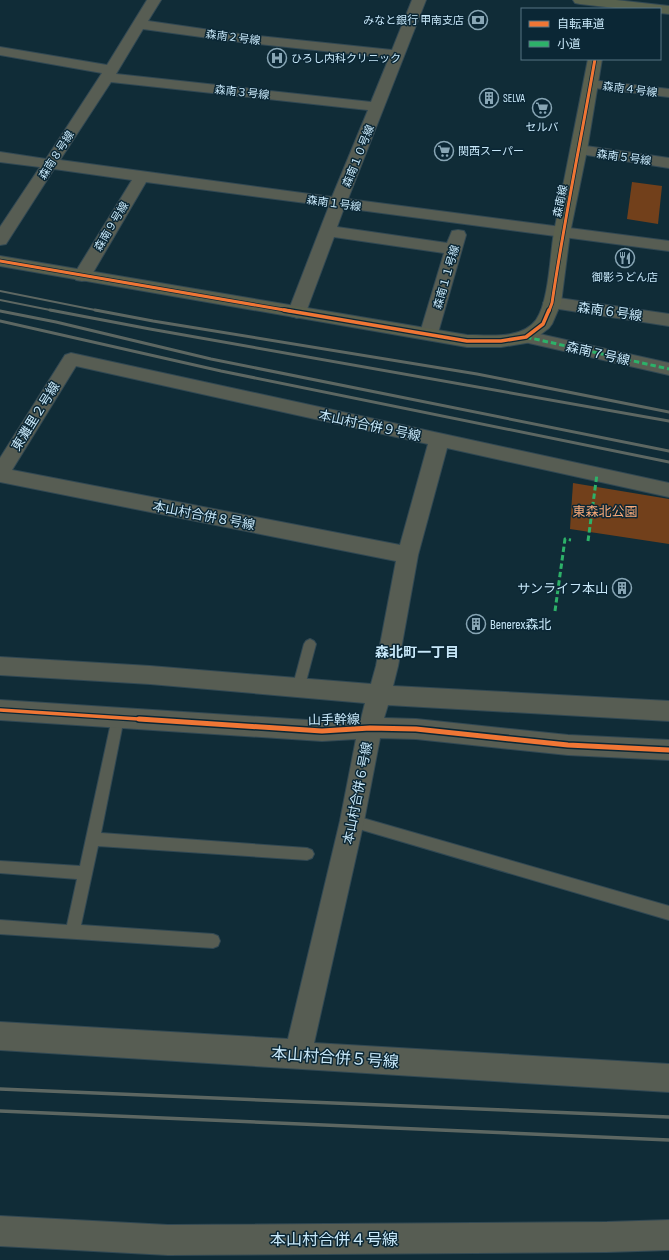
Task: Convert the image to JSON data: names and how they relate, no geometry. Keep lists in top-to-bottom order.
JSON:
{
  "streets": {
    "street": [
      "森南２号線",
      "森南４号線",
      "森南３号線",
      "森南８号線",
      "森南１０号線",
      "森南５号線",
      "森南線",
      "森南１号線",
      "森南９号線",
      "森南１１号線",
      "森南６号線",
      "森南７号線",
      "東灘里２号線",
      "本山村合併９号線",
      "本山村合併８号線",
      "山手幹線",
      "本山村合併６号線",
      "本山村合併５号線",
      "本山村合併４号線"
    ]
  },
  "crossings": [
    ["森南２号線", "森南８号線"],
    ["森南２号線", "森南１０号線"],
    ["森南４号線", "森南線"],
    ["森南３号線", "森南８号線"],
    ["森南３号線", "森南１０号線"],
    ["森南８号線", "森南１号線"],
    ["森南１０号線", "森南１号線"],
    ["森南５号線", "森南線"],
    ["森南線", "森南１号線"],
    ["森南線", "森南６号線"],
    ["森南線", "森南７号線"],
    ["森南１号線", "森南９号線"],
    ["森南１号線", "森南１１号線"],
    ["東灘里２号線", "本山村合併９号線"],
    ["東灘里２号線", "本山村合併８号線"],
    ["本山村合併９号線", "本山村合併６号線"],
    ["本山村合併８号線", "本山村合併６号線"],
    ["山手幹線", "本山村合併６号線"],
    ["本山村合併６号線", "本山村合併５号線"]
  ],
  "districts": ["森北町一丁目"],
  "parks": ["東森北公園"],
  "places": {
    "bank": ["みなと銀行 甲南支店"],
    "hospital": ["ひろし内科クリニック"],
    "building": ["SELVA", "サンライフ本山", "Benerex森北"],
    "supermarket": ["セルバ", "関西スーパー"],
    "restaurant": ["御影うどん店"]
  },
  "legend": ["自転車道", "小道"]
}
